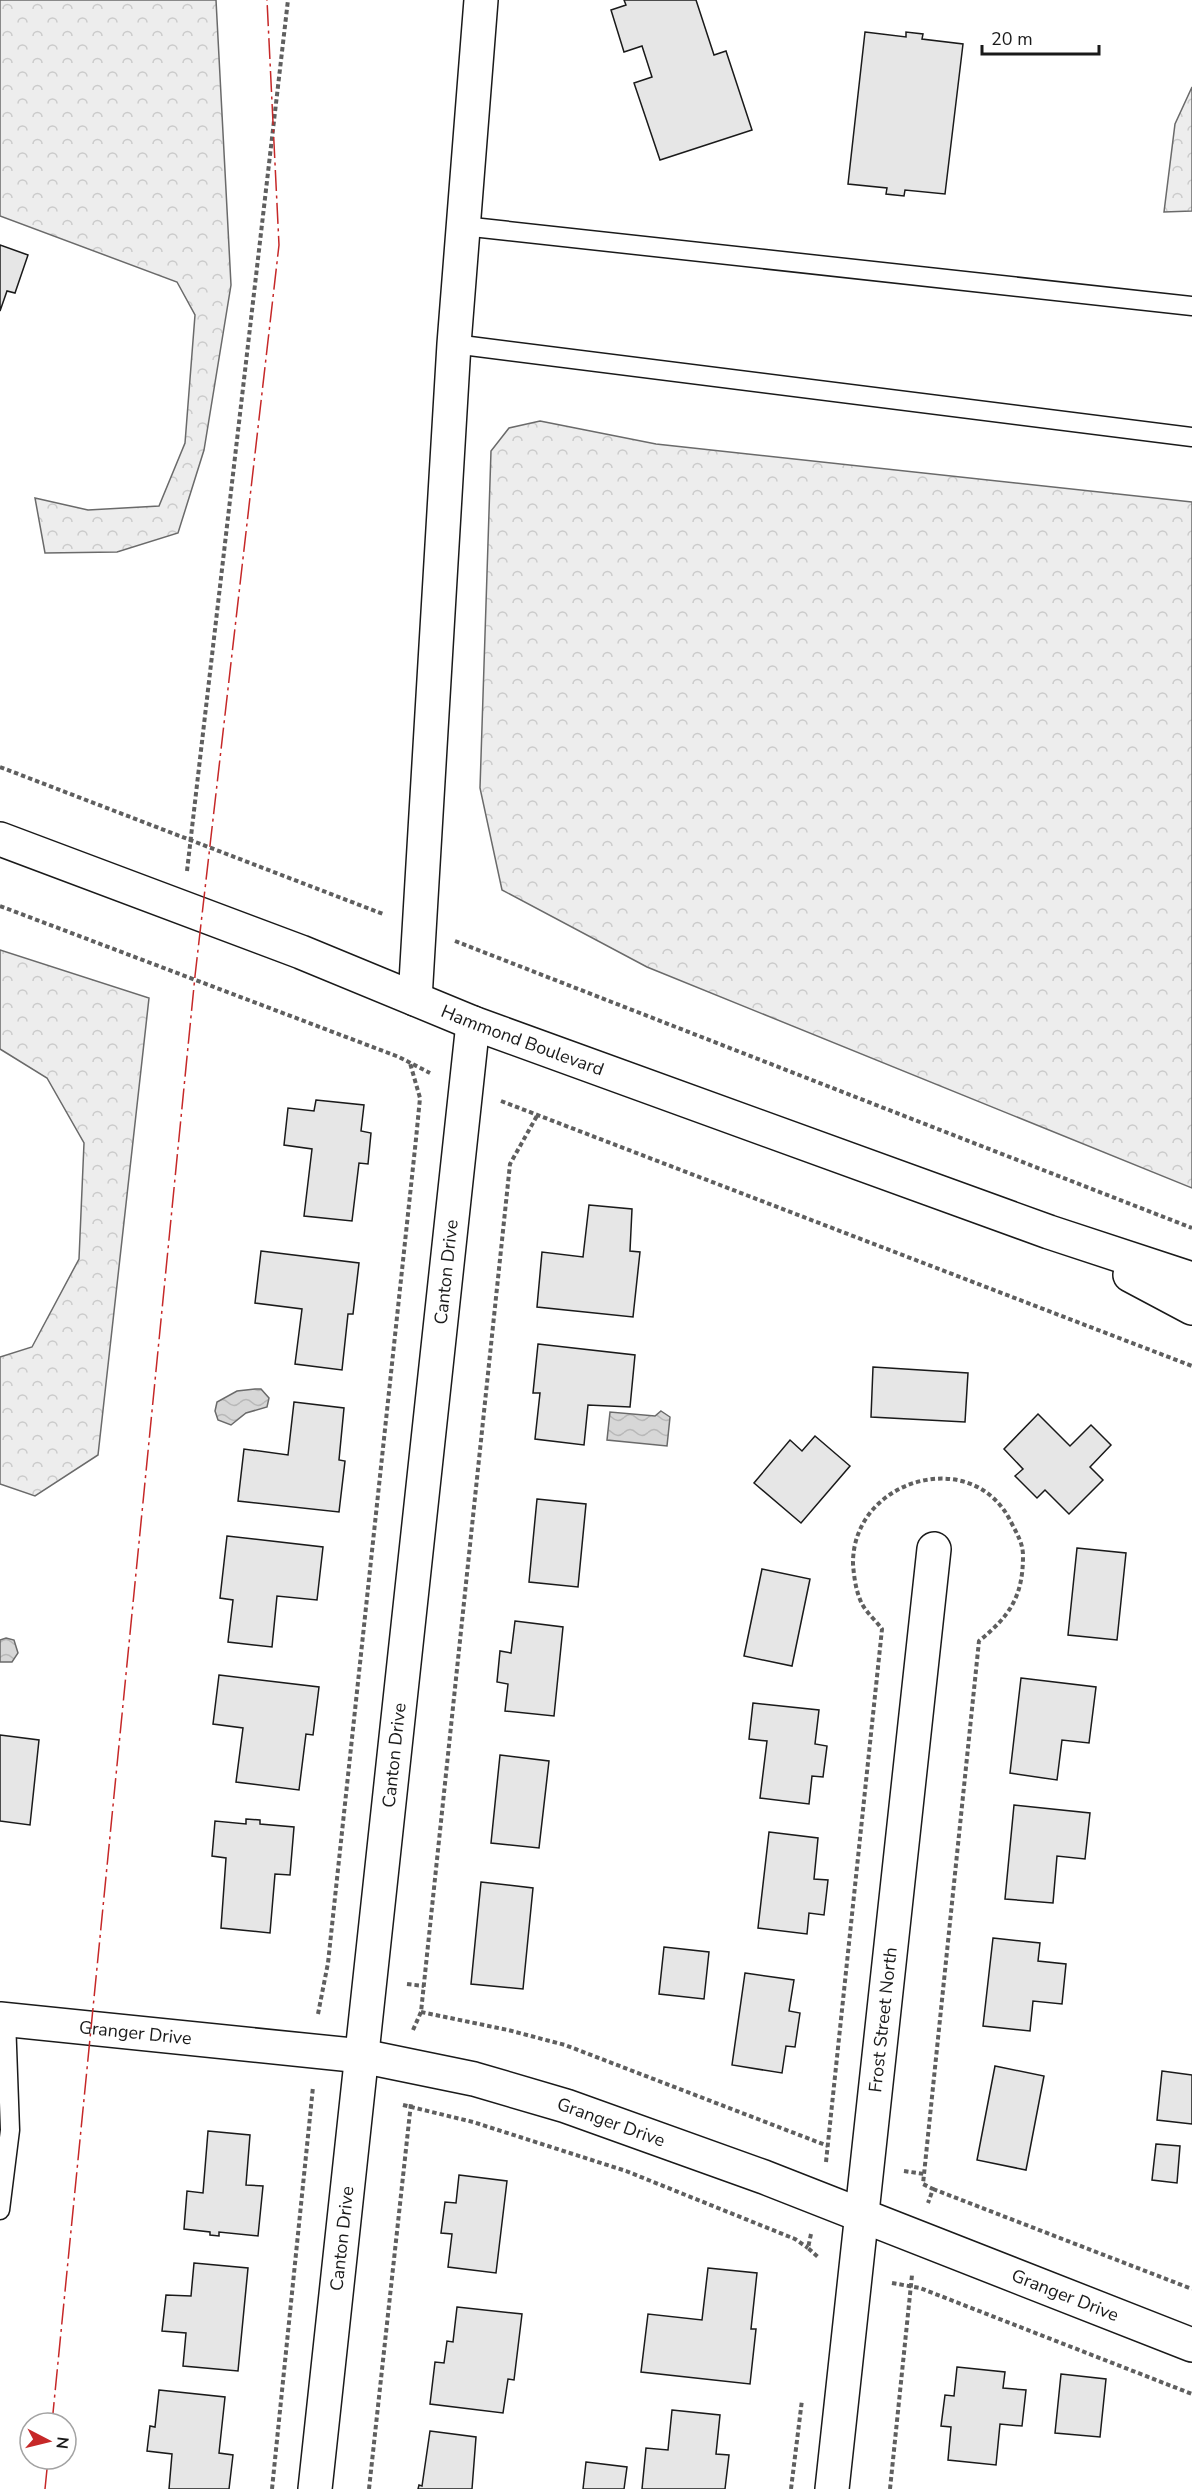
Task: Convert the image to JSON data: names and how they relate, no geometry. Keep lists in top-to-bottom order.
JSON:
{
  "streets": {
    "street": [
      "Hammond Boulevard",
      "Canton Drive",
      "Frost Street North",
      "Granger Drive"
    ]
  },
  "crossings": [
    ["Hammond Boulevard", "Canton Drive"],
    ["Canton Drive", "Granger Drive"],
    ["Frost Street North", "Granger Drive"]
  ],
  "scale_bar": "20 m",
  "north": "right"
}
